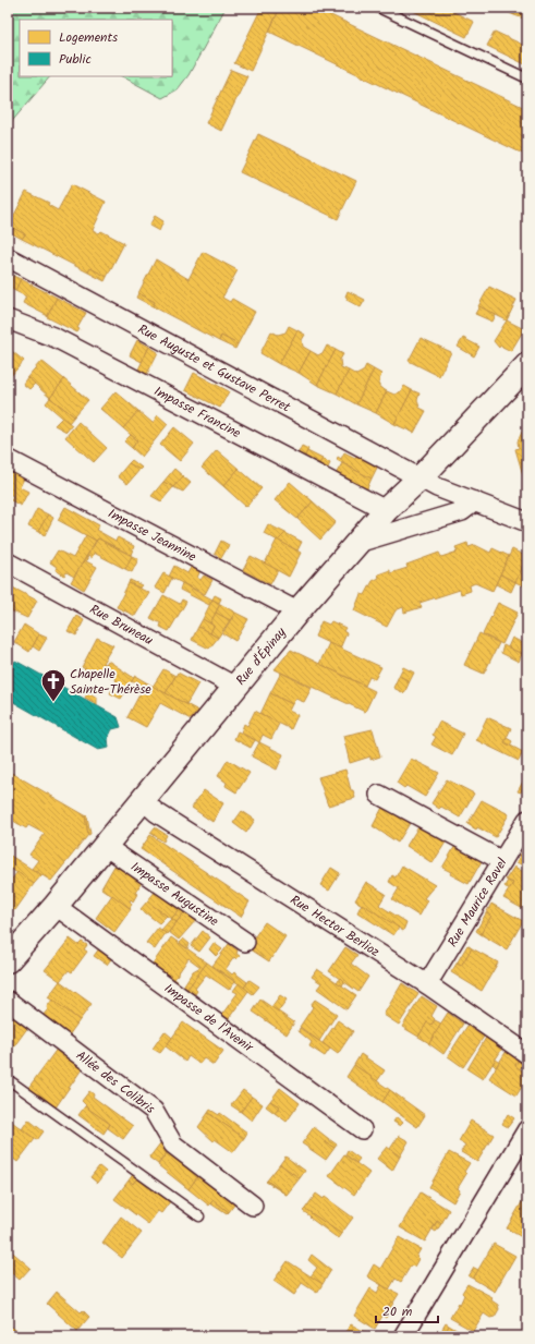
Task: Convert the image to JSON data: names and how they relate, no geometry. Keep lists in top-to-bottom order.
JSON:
{
  "streets": {
    "main road": ["Rue d'Épinay"],
    "street": [
      "Rue Auguste et Gustave Perret",
      "Impasse Francine",
      "Impasse Jeannine",
      "Rue Bruneau",
      "Impasse Augustine",
      "Rue Maurice Ravel",
      "Rue Hector Berlioz",
      "Impasse de l'Avenir",
      "Allée des Colibris"
    ]
  },
  "crossings": [
    ["Rue Auguste et Gustave Perret", "Rue d'Épinay"],
    ["Impasse Francine", "Rue d'Épinay"],
    ["Impasse Jeannine", "Rue d'Épinay"],
    ["Rue Bruneau", "Rue d'Épinay"],
    ["Rue d'Épinay", "Impasse Augustine"],
    ["Rue d'Épinay", "Rue Hector Berlioz"],
    ["Rue d'Épinay", "Impasse de l'Avenir"],
    ["Rue Maurice Ravel", "Rue Hector Berlioz"]
  ],
  "places": {
    "church": ["Chapelle Sainte-Thérèse"]
  },
  "legend": ["Logements", "Public"],
  "scale_bar": "20 m"
}
